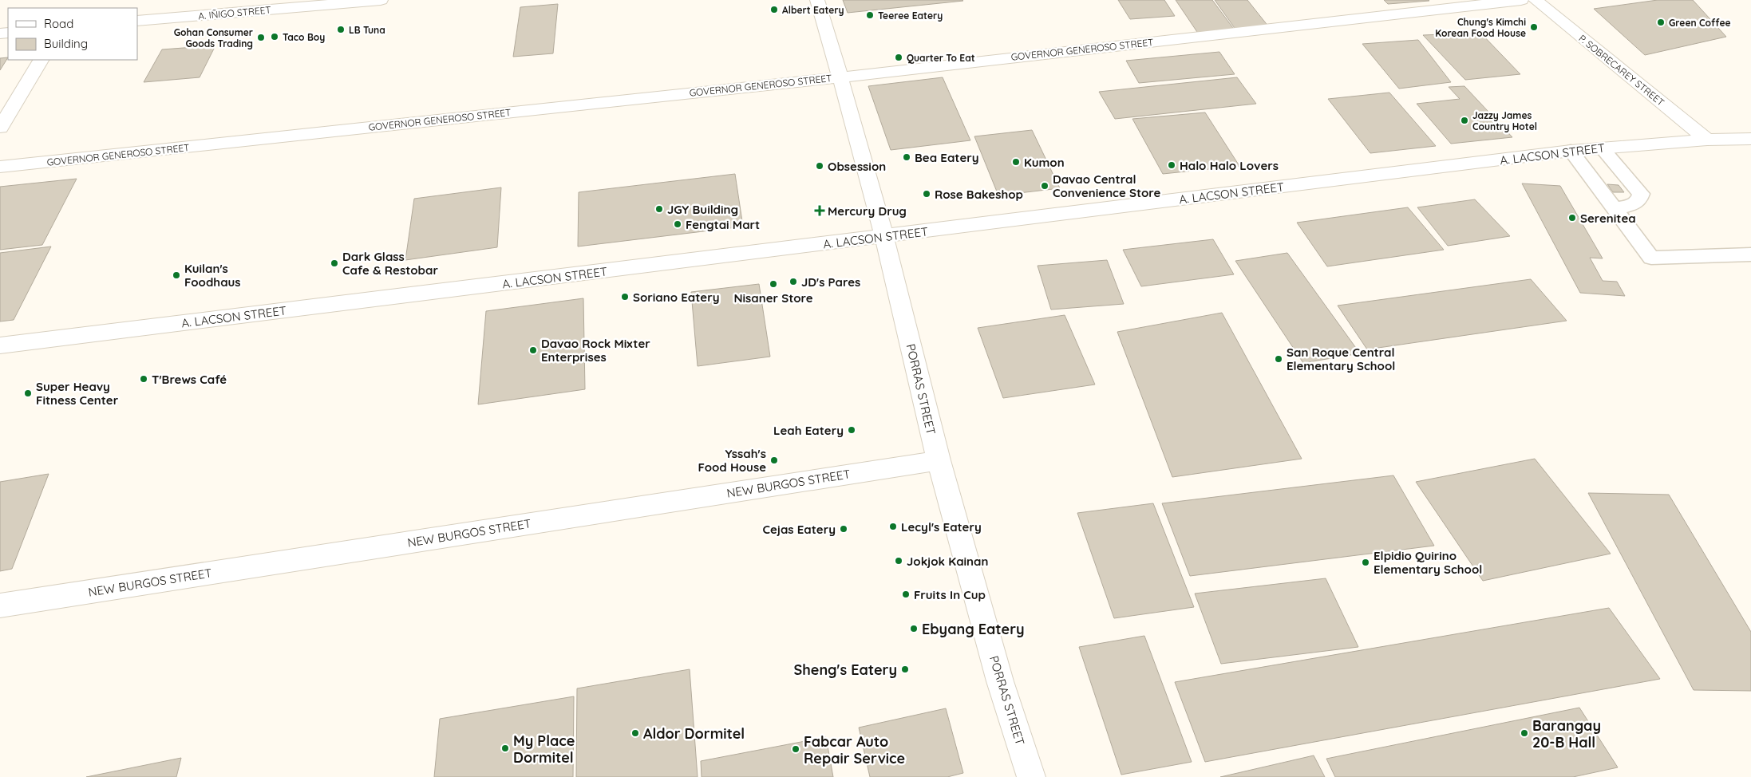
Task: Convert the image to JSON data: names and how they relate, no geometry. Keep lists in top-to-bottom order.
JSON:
{
  "streets": {
    "street": [
      "A. IÑIGO STREET",
      "GOVERNOR GENEROSO STREET",
      "P. SOBRECAREY STREET",
      "A. LACSON STREET",
      "PORRAS STREET",
      "NEW BURGOS STREET"
    ]
  },
  "crossings": [
    ["GOVERNOR GENEROSO STREET", "PORRAS STREET"],
    ["P. SOBRECAREY STREET", "A. LACSON STREET"],
    ["A. LACSON STREET", "PORRAS STREET"],
    ["PORRAS STREET", "NEW BURGOS STREET"]
  ],
  "places": {
    "other": [
      "Albert Eatery",
      "Teeree Eatery",
      "Green Coffee",
      "Chung's Kimchi Korean Food House",
      "LB Tuna",
      "Taco Boy",
      "Gohan Consumer Goods Trading",
      "Quarter To Eat",
      "Jazzy James Country Hotel",
      "Bea Eatery",
      "Kumon",
      "Halo Halo Lovers",
      "Obsession",
      "Davao Central Convenience Store",
      "Rose Bakeshop",
      "JGY Building",
      "Serenitea",
      "Fengtai Mart",
      "Dark Glass Cafe & Restobar",
      "Kuilan's Foodhaus",
      "JD's Pares",
      "Nisaner Store",
      "Soriano Eatery",
      "Davao Rock Mixter Enterprises",
      "San Roque Central Elementary School",
      "T'Brews Café",
      "Super Heavy Fitness Center",
      "Leah Eatery",
      "Yssah's Food House",
      "Lecyl's Eatery",
      "Cejas Eatery",
      "Jokjok Kainan",
      "Elpidio Quirino Elementary School",
      "Fruits In Cup",
      "Ebyang Eatery",
      "Sheng's Eatery",
      "Aldor Dormitel",
      "Barangay 20-B Hall",
      "My Place Dormitel",
      "Fabcar Auto Repair Service"
    ],
    "health": ["Mercury Drug"]
  },
  "legend": ["Road", "Building"]
}
